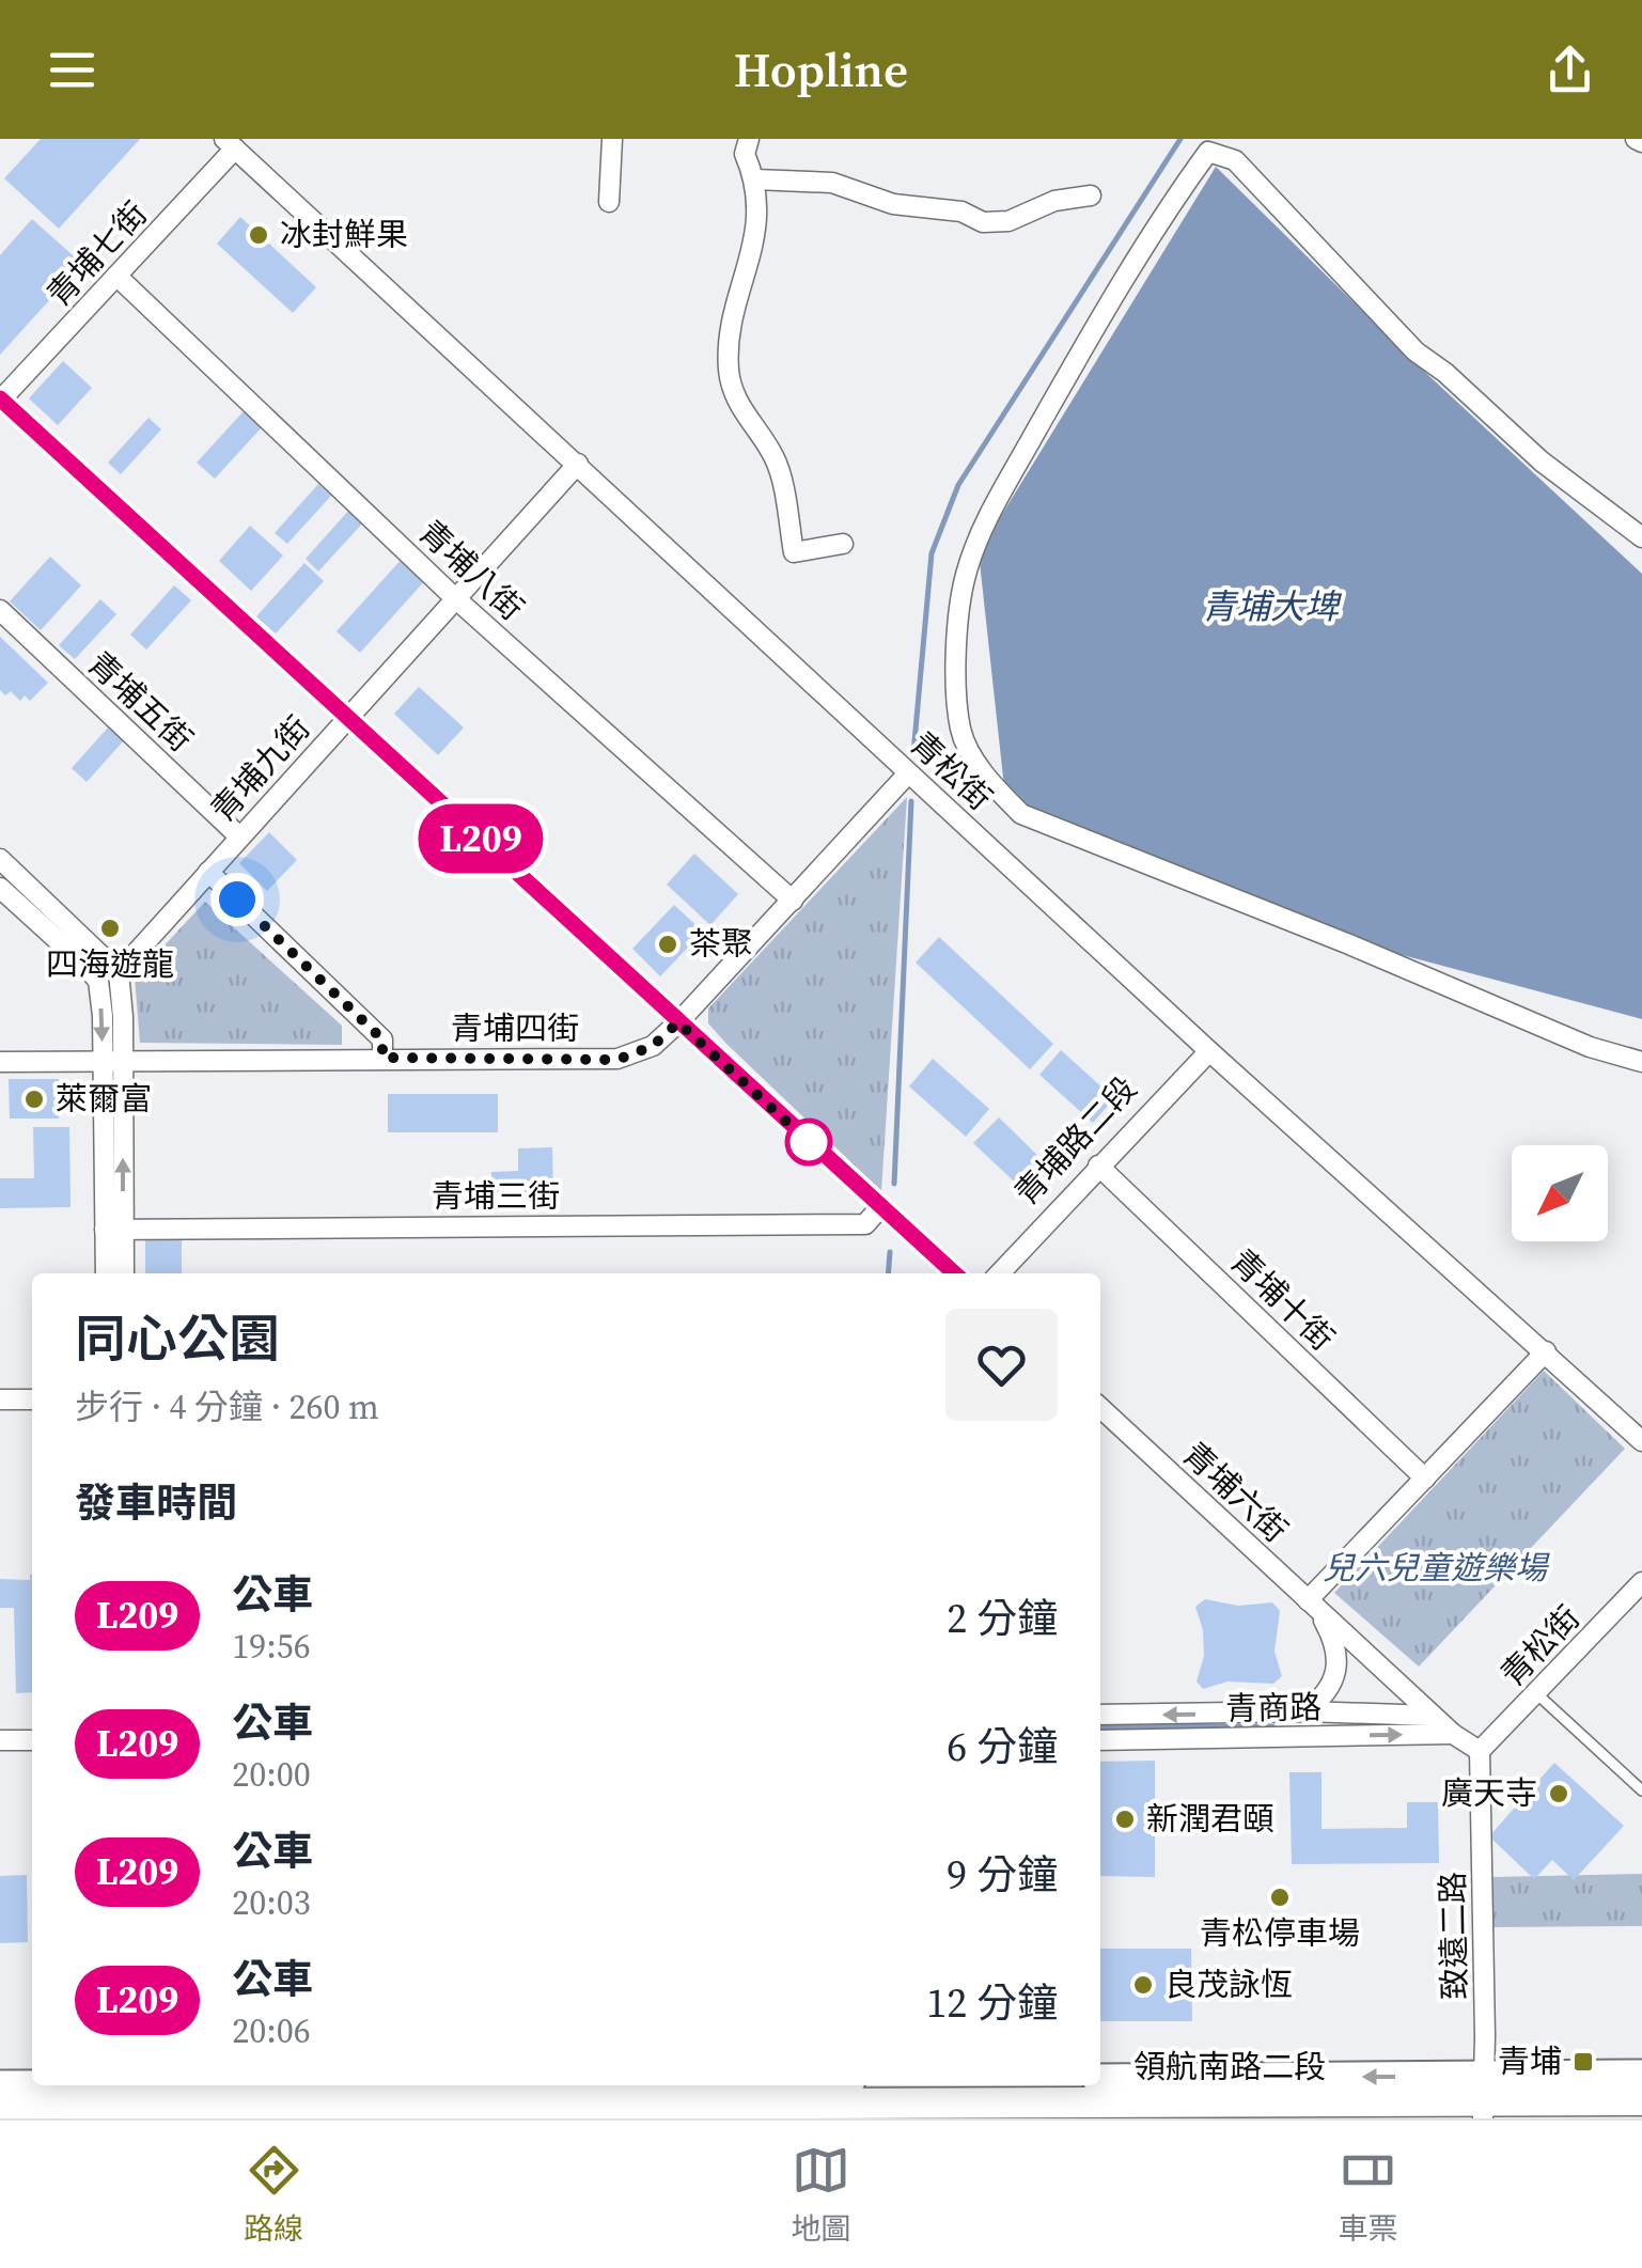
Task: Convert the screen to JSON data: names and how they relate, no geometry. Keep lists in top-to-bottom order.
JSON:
{
  "streets": {
    "main road": ["領航南路二段"],
    "street": [
      "青埔七街",
      "青埔八街",
      "青埔五街",
      "青埔九街",
      "青松街",
      "青埔四街",
      "青埔路二段",
      "青埔三街",
      "青埔十街",
      "青埔六街",
      "青商路",
      "致遠二路"
    ]
  },
  "crossings": [
    ["青埔七街", "青埔八街"],
    ["青埔七街", "青松街"],
    ["青埔八街", "青埔九街"],
    ["青埔八街", "青埔四街"],
    ["青埔五街", "青埔九街"],
    ["青埔九街", "青松街"],
    ["青松街", "青埔四街"],
    ["青松街", "青埔路二段"],
    ["青松街", "青埔六街"],
    ["青松街", "致遠二路"],
    ["青埔路二段", "青埔十街"],
    ["青埔六街", "青商路"],
    ["青埔六街", "致遠二路"],
    ["致遠二路", "領航南路二段"]
  ],
  "water": ["青埔大埤"],
  "parks": ["兒六兒童遊樂場"],
  "places": {
    "other": [
      "冰封鮮果",
      "四海遊龍",
      "茶聚",
      "萊爾富",
      "廣天寺",
      "新潤君頤",
      "青松停車場",
      "良茂詠恆"
    ],
    "transit": ["青埔"]
  },
  "lines": ["bus line L209"],
  "north": "bottom left",
  "page": {
    "header": "Hopline",
    "on_map": "L209",
    "heading": [
      ["同心公園", "步行 · 4 分鐘 · 260 m"],
      "發車時間"
    ],
    "list": [
      {
        "mark": "L209",
        "name": "公車",
        "note": "19:56",
        "value": "2 分鐘"
      },
      {
        "mark": "L209",
        "name": "公車",
        "note": "20:00",
        "value": "6 分鐘"
      },
      {
        "mark": "L209",
        "name": "公車",
        "note": "20:03",
        "value": "9 分鐘"
      },
      {
        "mark": "L209",
        "name": "公車",
        "note": "20:06",
        "value": "12 分鐘"
      }
    ],
    "tabs": ["路線", "地圖", "車票"]
  }
}
